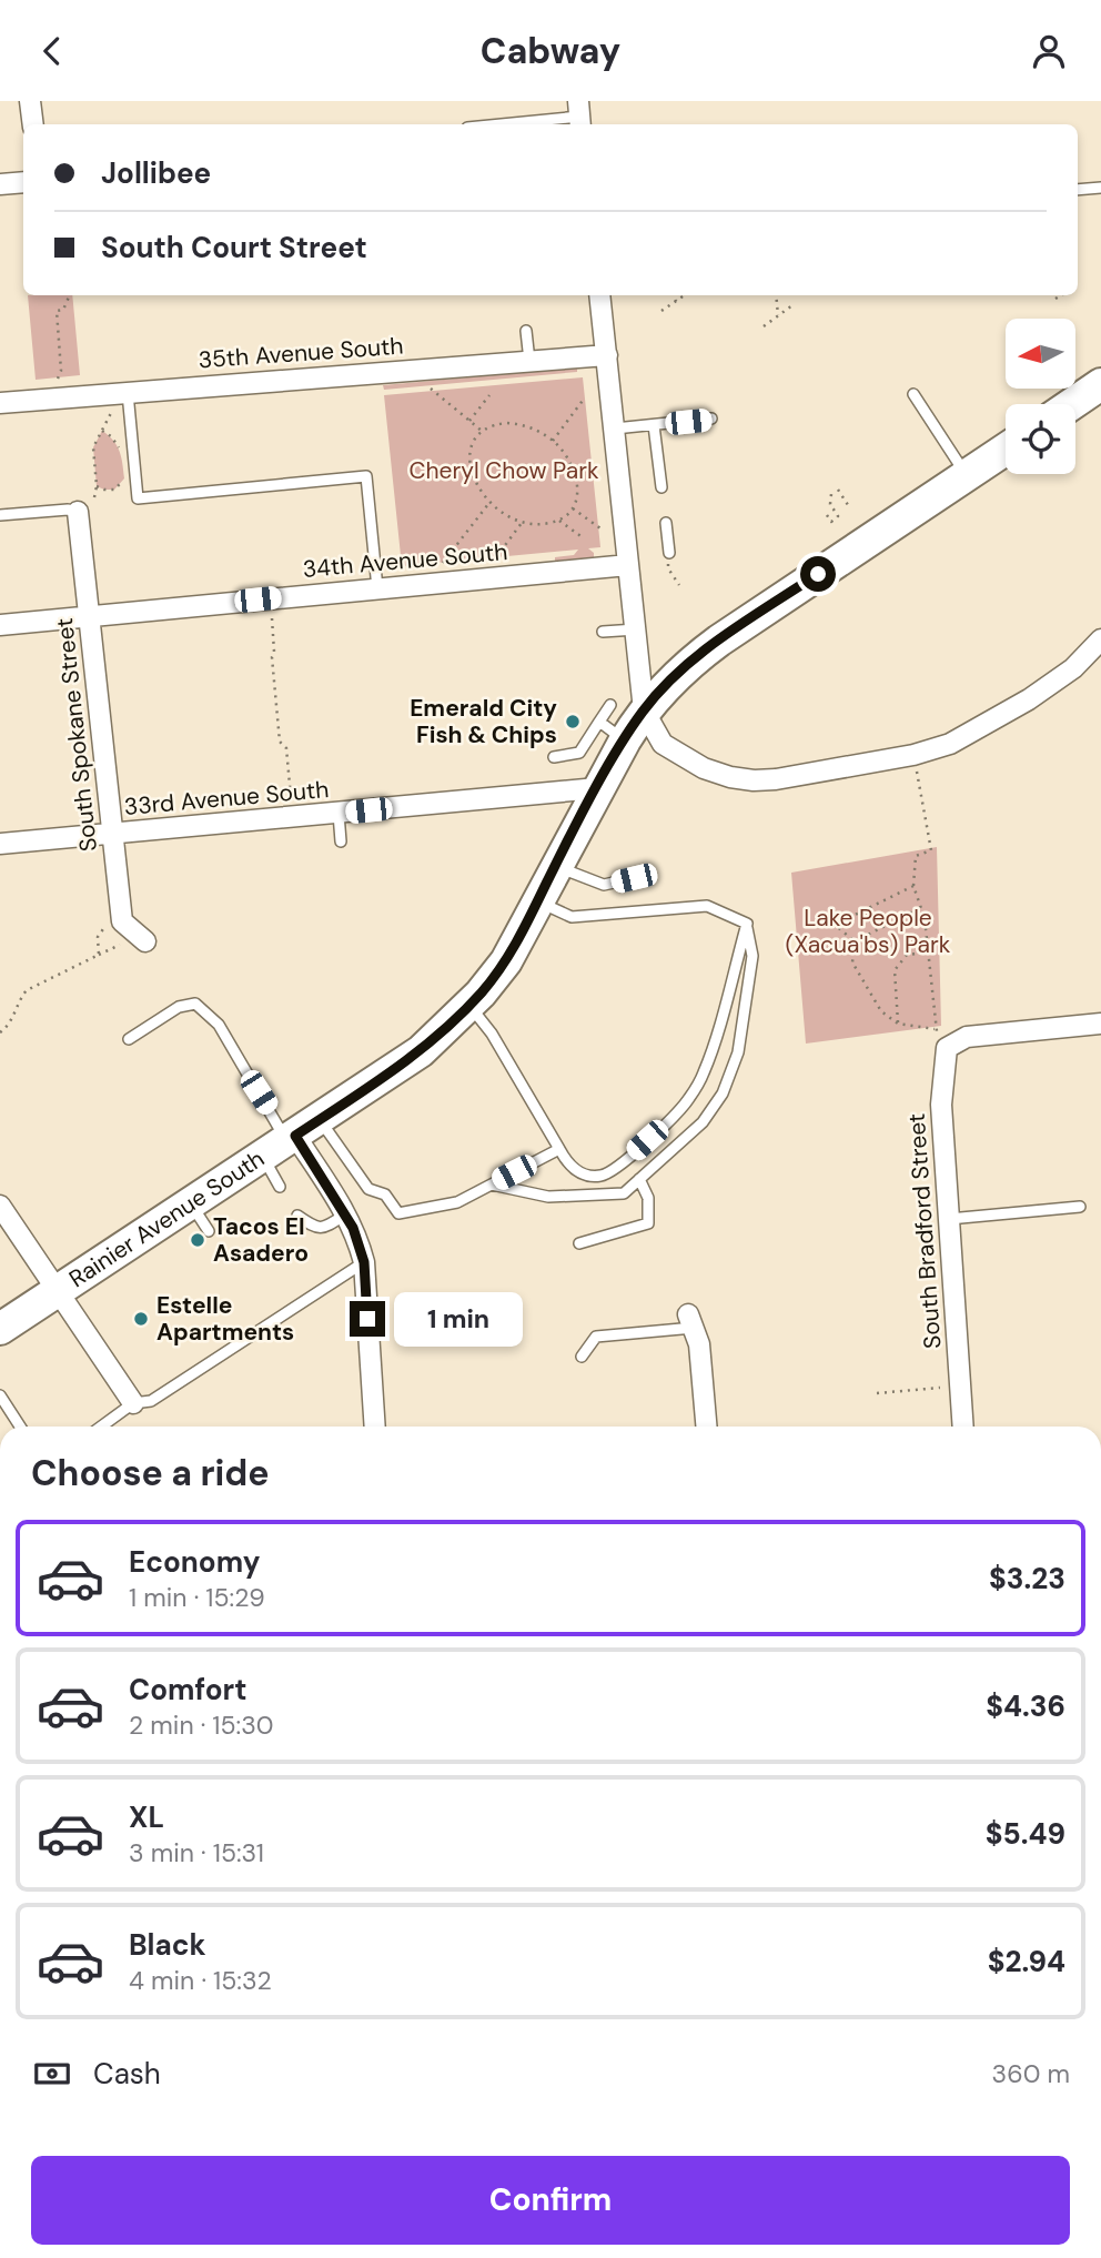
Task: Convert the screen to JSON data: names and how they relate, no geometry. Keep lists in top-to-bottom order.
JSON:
{
  "streets": {
    "main road": ["Rainier Avenue South"],
    "street": [
      "35th Avenue South",
      "34th Avenue South",
      "South Spokane Street",
      "33rd Avenue South",
      "South Bradford Street"
    ]
  },
  "crossings": [
    ["34th Avenue South", "South Spokane Street"],
    ["South Spokane Street", "33rd Avenue South"],
    ["33rd Avenue South", "Rainier Avenue South"]
  ],
  "parks": ["Cheryl Chow Park", "Lake People (Xacua'bs) Park"],
  "places": ["Emerald City Fish & Chips", "Tacos El Asadero", "Estelle Apartments"],
  "north": "left",
  "page": {
    "header": "Cabway",
    "banner": ["Jollibee", "South Court Street"],
    "bubble": "1 min",
    "heading": "Choose a ride",
    "list": [
      {
        "name": "Economy",
        "note": "1 min · 15:29",
        "value": "$3.23"
      },
      {
        "name": "Comfort",
        "note": "2 min · 15:30",
        "value": "$4.36"
      },
      {
        "name": "XL",
        "note": "3 min · 15:31",
        "value": "$5.49"
      },
      {
        "name": "Black",
        "note": "4 min · 15:32",
        "value": "$2.94"
      }
    ],
    "pay": ["Cash", "360 m"],
    "buttons": "Confirm"
  }
}
